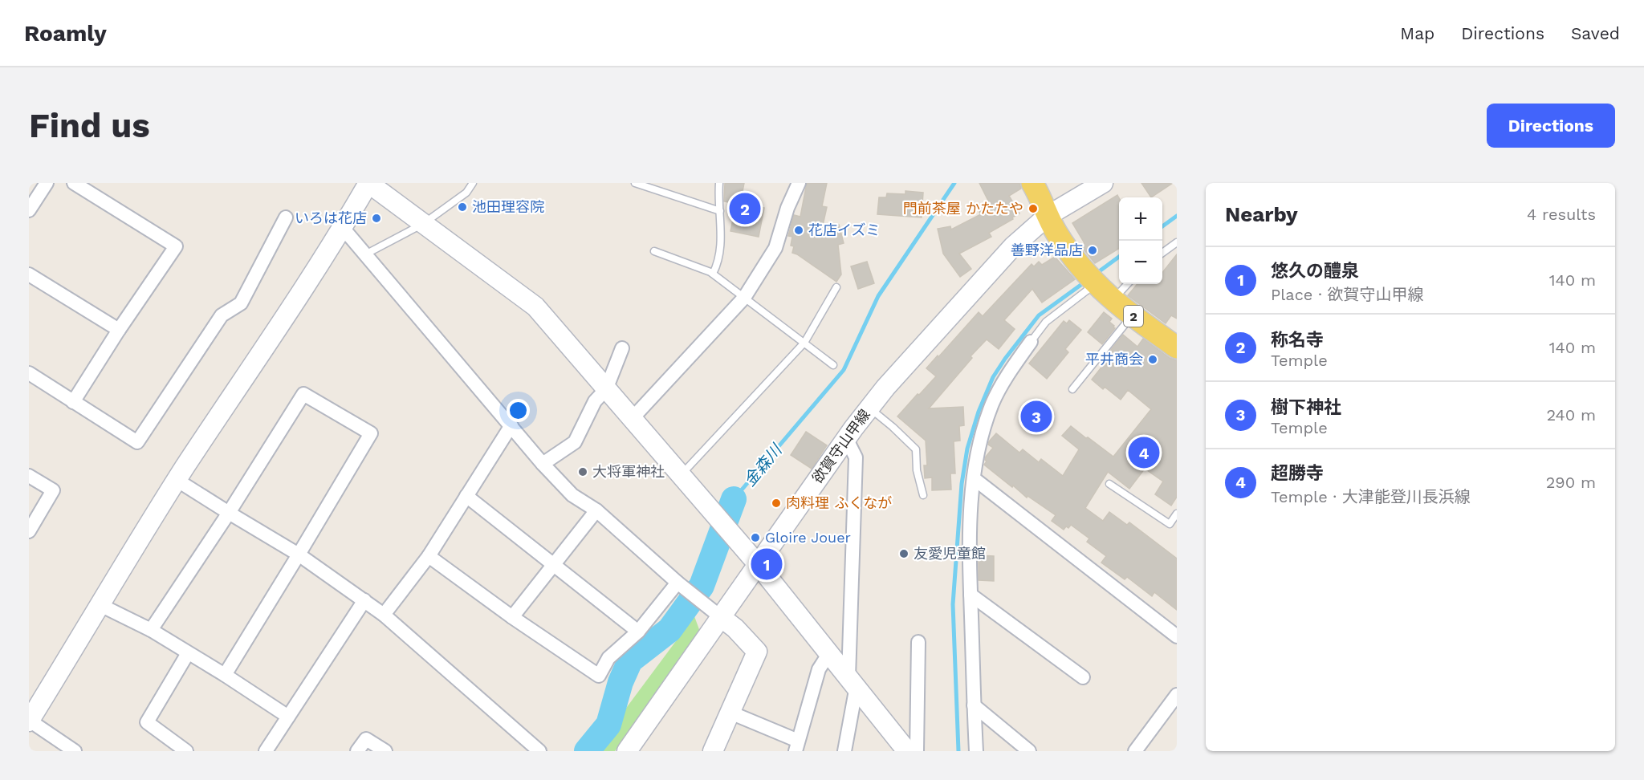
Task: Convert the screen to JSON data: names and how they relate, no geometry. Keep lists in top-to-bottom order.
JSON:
{
  "streets": {
    "main road": ["2"],
    "street": ["欲賀守山甲線"]
  },
  "crossings": [
    ["2", "欲賀守山甲線"]
  ],
  "water": ["金森川"],
  "places": [
    "池田理容院",
    "門前茶屋 かたたや",
    "いろは花店",
    "花店イズミ",
    "善野洋品店",
    "平井商会",
    "大将軍神社",
    "肉料理 ふくなが",
    "Gloire Jouer",
    "友愛児童館"
  ],
  "page": {
    "header": "Roamly",
    "nav": ["Map", "Directions", "Saved"],
    "buttons": "Directions",
    "title": "Find us",
    "heading": ["Nearby", "4 results"],
    "pins": [
      "2",
      "3",
      "4",
      "1"
    ],
    "map_buttons": ["+", "−"],
    "list": [
      {
        "mark": "1",
        "name": "悠久の醴泉",
        "note": "Place · 欲賀守山甲線",
        "value": "140 m"
      },
      {
        "mark": "2",
        "name": "称名寺",
        "note": "Temple",
        "value": "140 m"
      },
      {
        "mark": "3",
        "name": "樹下神社",
        "note": "Temple",
        "value": "240 m"
      },
      {
        "mark": "4",
        "name": "超勝寺",
        "note": "Temple · 大津能登川長浜線",
        "value": "290 m"
      }
    ]
  }
}
